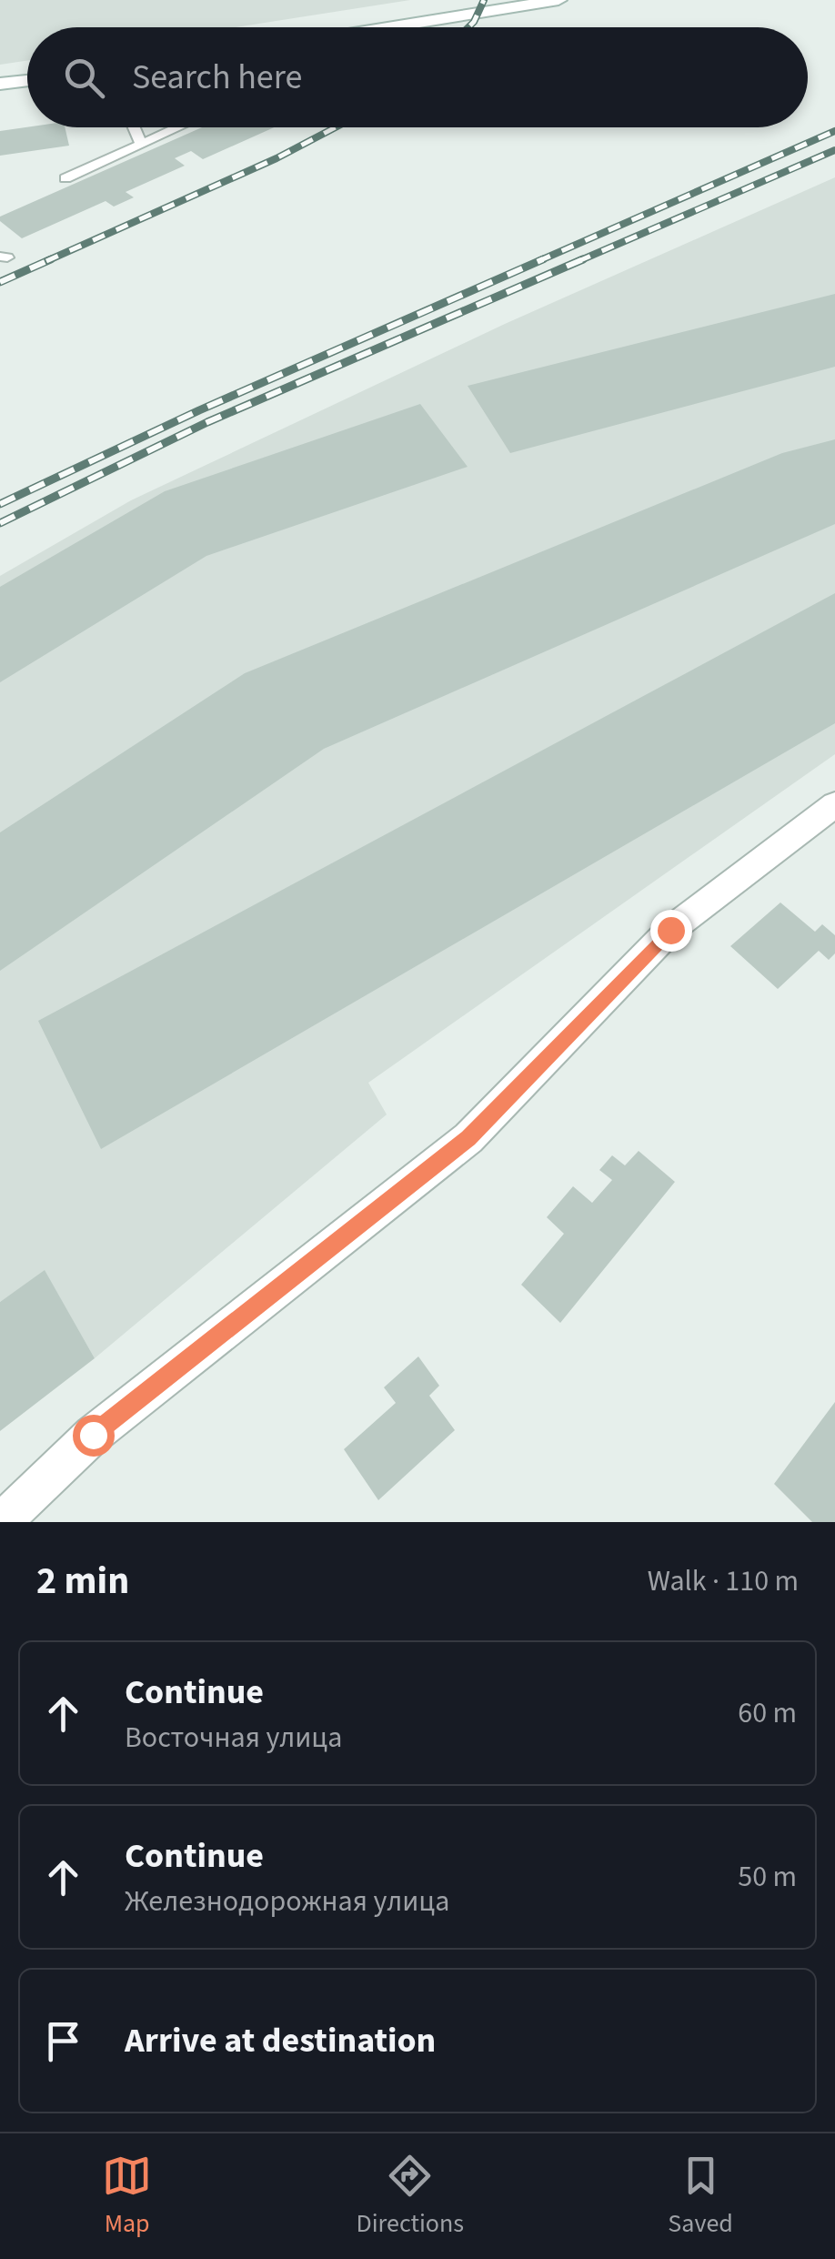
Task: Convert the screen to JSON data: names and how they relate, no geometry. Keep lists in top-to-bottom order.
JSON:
{
  "page": {
    "search": "Search here",
    "heading": ["2 min", "Walk · 110 m"],
    "list": [
      ["Continue", "Восточная улица", "60 m"],
      ["Continue", "Железнодорожная улица", "50 m"],
      "Arrive at destination"
    ],
    "nav": ["Map", "Directions", "Saved"]
  }
}
